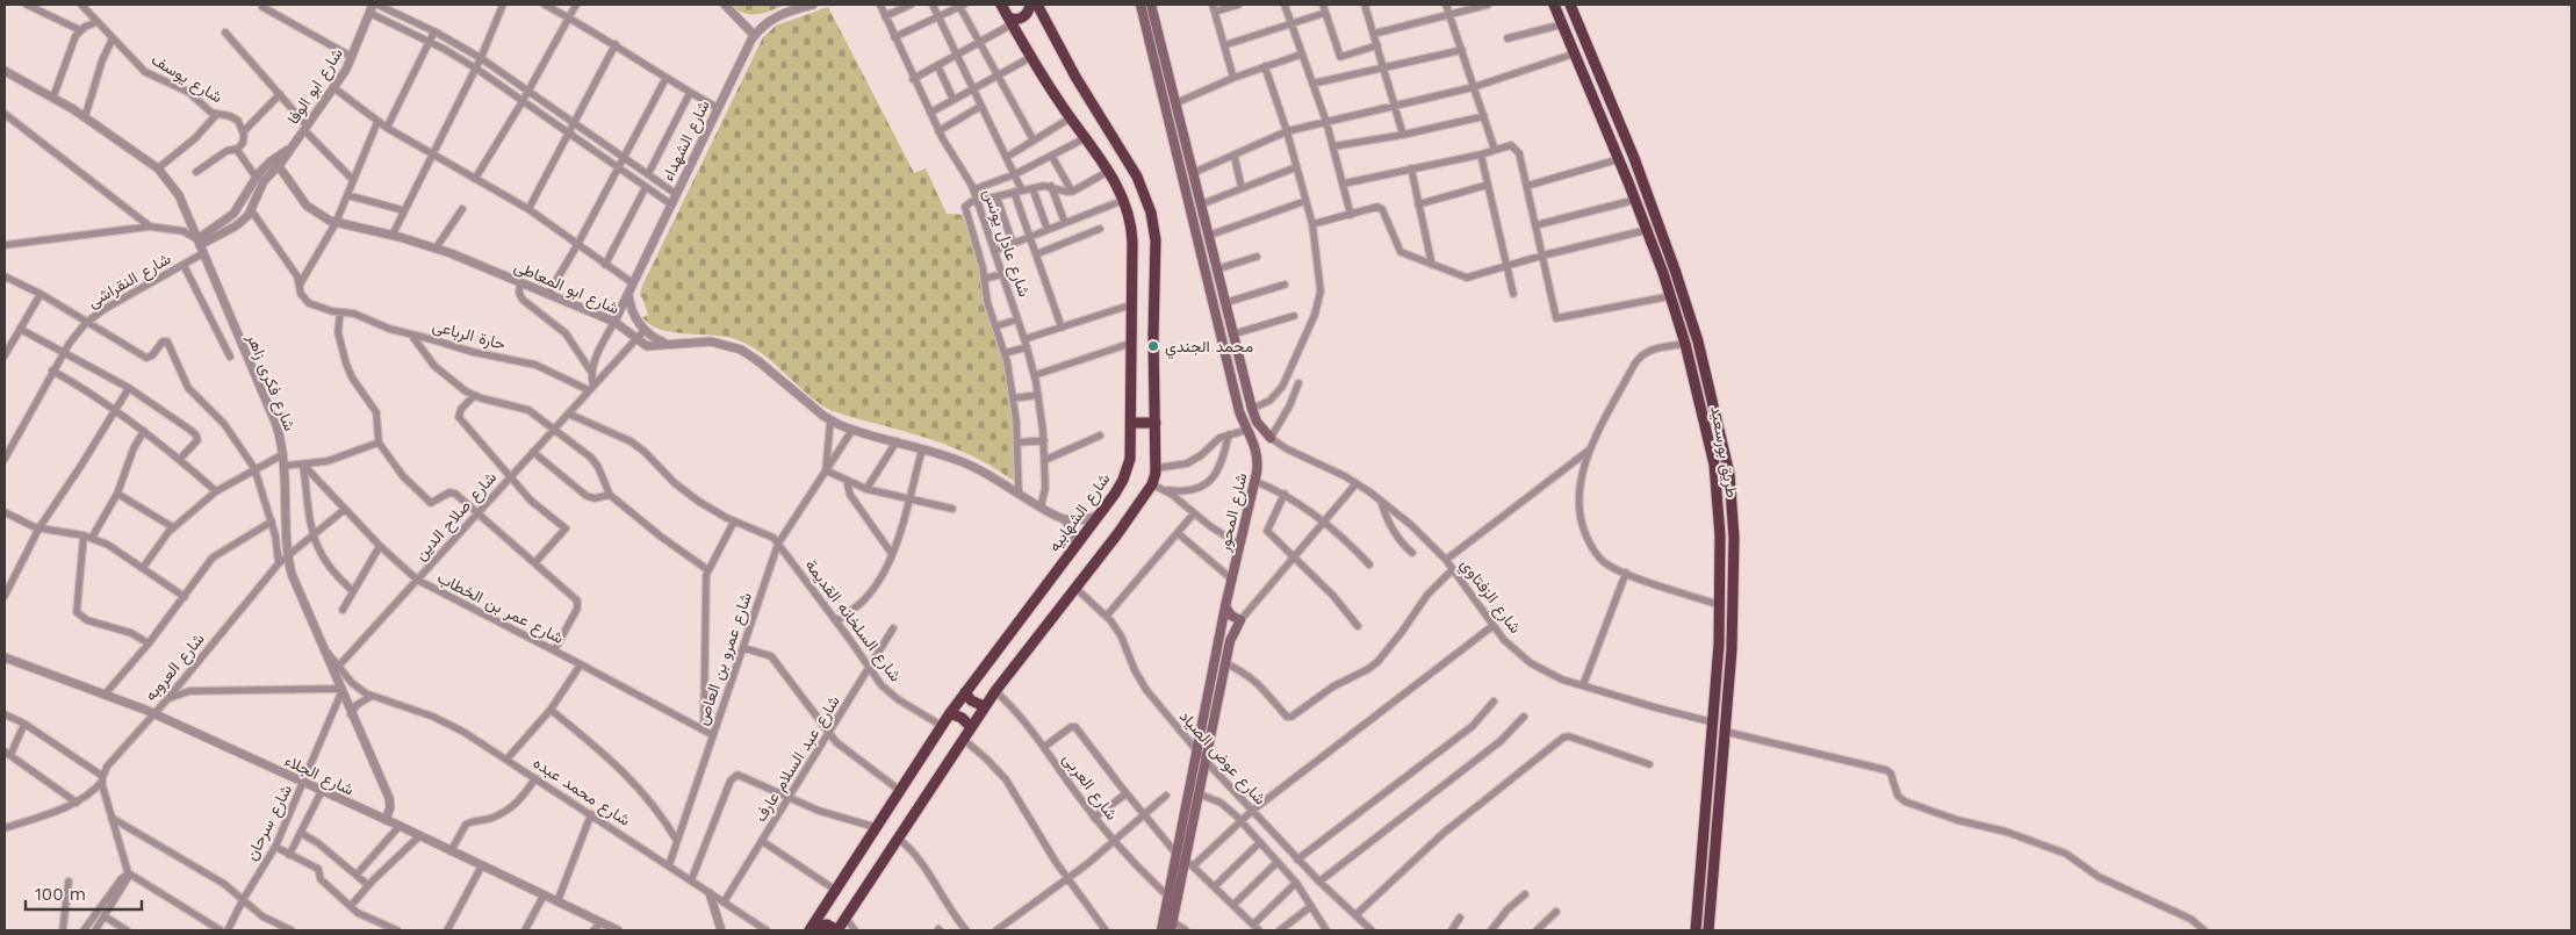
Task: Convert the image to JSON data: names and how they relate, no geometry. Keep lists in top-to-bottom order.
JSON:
{
  "streets": {
    "highway": ["طريق بورسعيد", "شارع الشهابيه"],
    "main road": ["شارع المحور"],
    "street": [
      "شارع يوسف",
      "شارع ابو الوفا",
      "شارع الشهداء",
      "شارع عادل يونس",
      "شارع النقراشى",
      "شارع ابو المعاطى",
      "حارة الرباعى",
      "شارع فكرى زاهر",
      "شارع صلاح الدين",
      "شارع الزفتاوي",
      "شارع عمر بن الخطاب",
      "شارع السلخانه القديمة",
      "شارع عمرو بن العاص",
      "شارع العروبه",
      "شارع عوض الصياد",
      "شارع عبد السلام عارف",
      "شارع الجلاء",
      "شارع العربى",
      "شارع محمد عبده",
      "شارع سرحان"
    ]
  },
  "crossings": [
    ["شارع ابو الوفا", "شارع النقراشى"],
    ["شارع ابو الوفا", "شارع ابو المعاطى"],
    ["شارع ابو الوفا", "شارع فكرى زاهر"],
    ["شارع الشهداء", "شارع ابو المعاطى"],
    ["شارع عادل يونس", "شارع ابو المعاطى"],
    ["شارع النقراشى", "شارع فكرى زاهر"],
    ["شارع ابو المعاطى", "شارع صلاح الدين"],
    ["شارع ابو المعاطى", "شارع عمرو بن العاص"],
    ["حارة الرباعى", "شارع صلاح الدين"],
    ["شارع فكرى زاهر", "شارع العروبه"],
    ["شارع فكرى زاهر", "شارع الجلاء"],
    ["شارع فكرى زاهر", "شارع محمد عبده"],
    ["شارع فكرى زاهر", "شارع سرحان"],
    ["طريق بورسعيد", "شارع الزفتاوي"],
    ["شارع الشهابيه", "شارع السلخانه القديمة"],
    ["شارع المحور", "شارع عوض الصياد"],
    ["شارع المحور", "شارع العربى"],
    ["شارع صلاح الدين", "شارع عمر بن الخطاب"],
    ["شارع صلاح الدين", "شارع محمد عبده"],
    ["شارع عمر بن الخطاب", "شارع عمرو بن العاص"],
    ["شارع عمر بن الخطاب", "شارع العروبه"],
    ["شارع السلخانه القديمة", "شارع عمرو بن العاص"],
    ["شارع السلخانه القديمة", "شارع عبد السلام عارف"],
    ["شارع عمرو بن العاص", "شارع محمد عبده"],
    ["شارع العروبه", "شارع الجلاء"],
    ["شارع عبد السلام عارف", "شارع محمد عبده"],
    ["شارع الجلاء", "شارع سرحان"]
  ],
  "places": ["محمد الجندي"],
  "scale_bar": "100 m"
}
